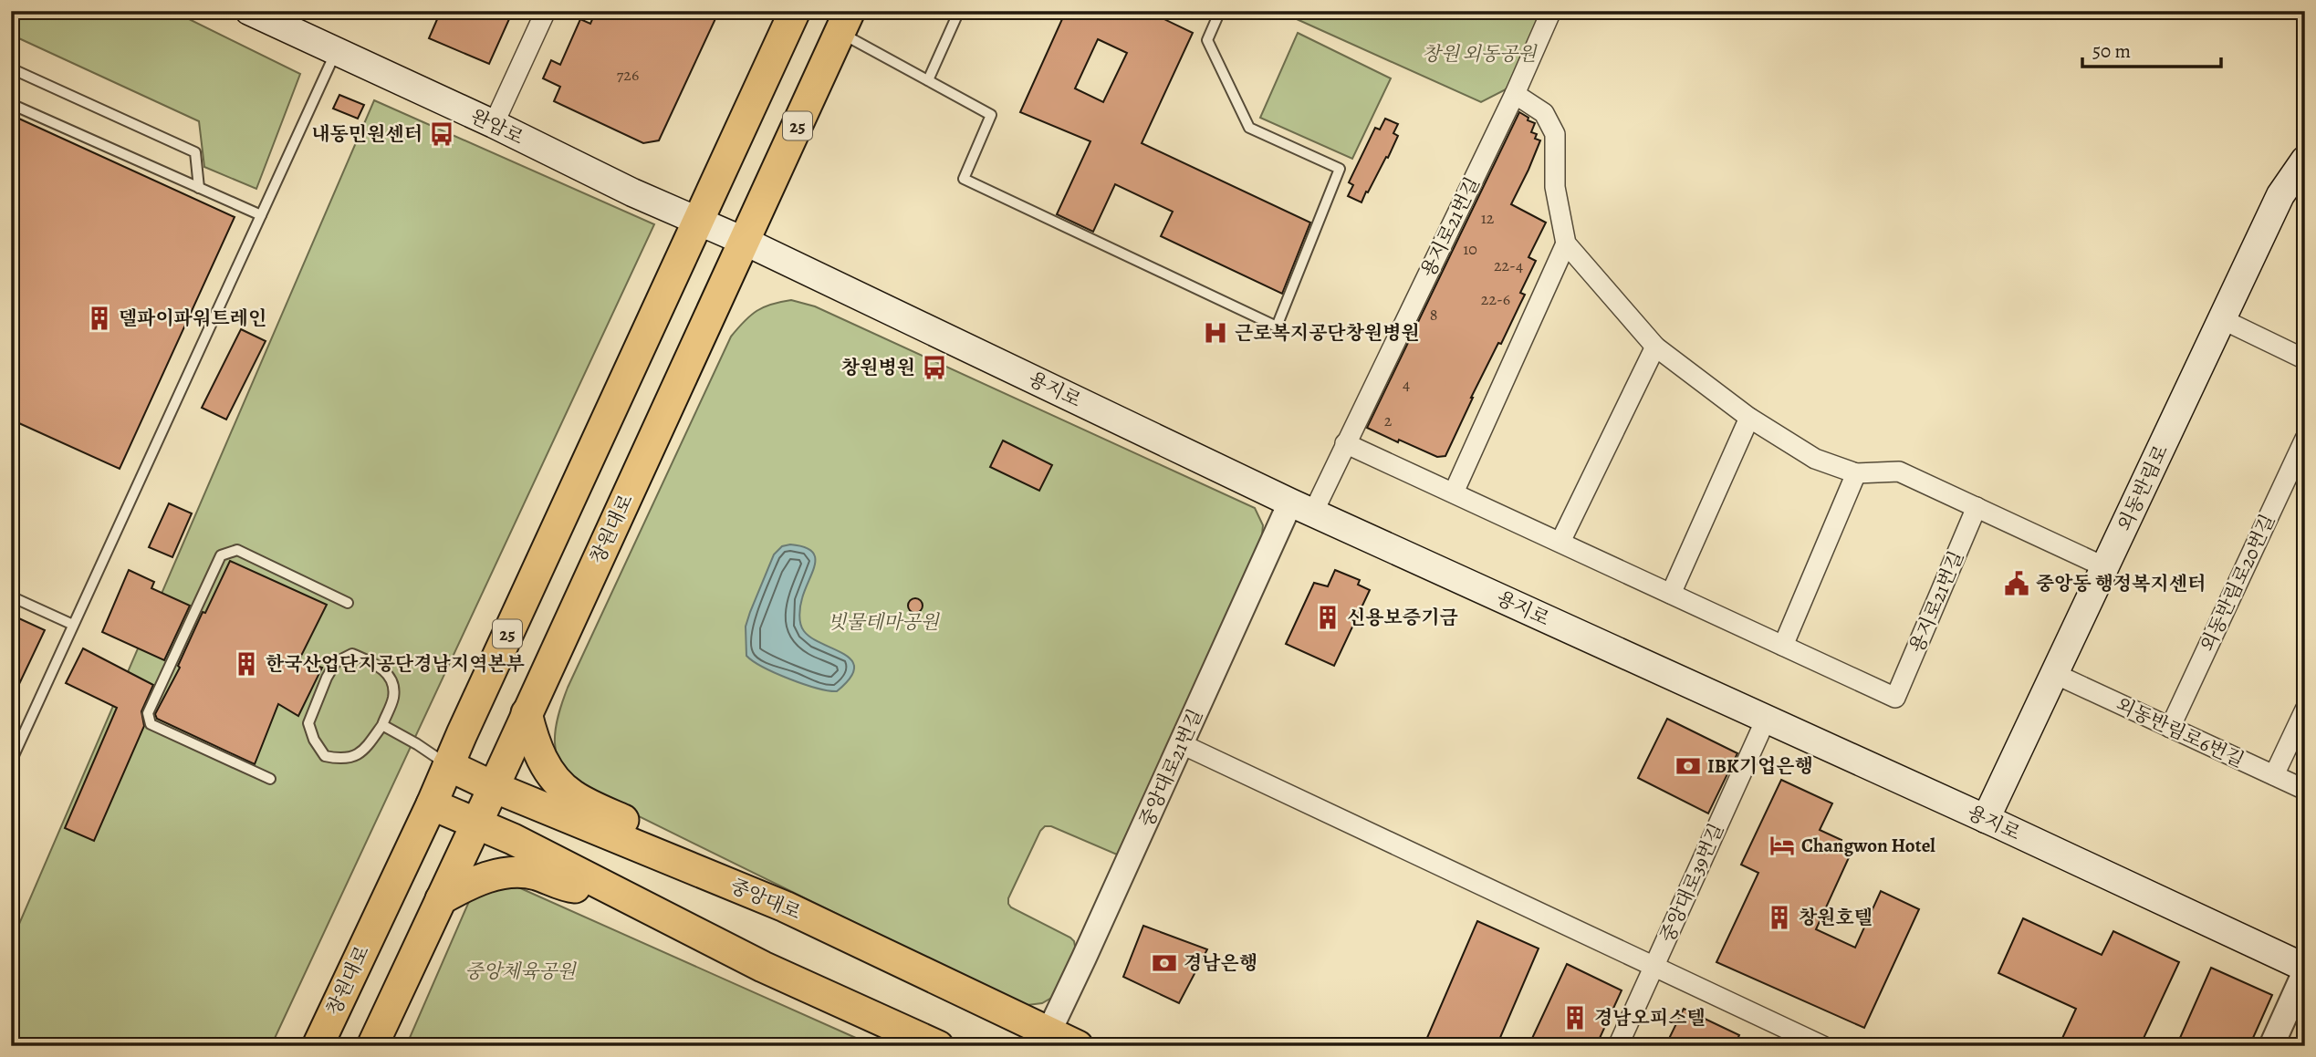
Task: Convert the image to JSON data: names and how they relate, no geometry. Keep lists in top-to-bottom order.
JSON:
{
  "streets": {
    "main road": [
      "25",
      "완암로",
      "용지로",
      "외동반림로",
      "창원대로",
      "중앙대로"
    ],
    "street": [
      "용지로21번길",
      "외동반림로20번길",
      "외동반림로6번길",
      "중앙대로21번길",
      "중앙대로39번길"
    ]
  },
  "crossings": [
    ["완암로", "용지로"],
    ["완암로", "창원대로"],
    ["용지로21번길", "용지로"],
    ["용지로21번길", "중앙대로21번길"],
    ["용지로", "외동반림로"],
    ["용지로", "창원대로"],
    ["용지로", "중앙대로21번길"],
    ["용지로", "중앙대로39번길"],
    ["외동반림로", "외동반림로6번길"],
    ["창원대로", "중앙대로"],
    ["외동반림로20번길", "외동반림로6번길"],
    ["중앙대로21번길", "중앙대로"]
  ],
  "parks": ["창원 외동공원", "빗물테마공원", "중앙체육공원"],
  "places": {
    "bus stop": ["내동민원센터", "창원병원"],
    "building": [
      "델파이파워트레인",
      "신용보증기금",
      "한국산업단지공단경남지역본부",
      "창원호텔",
      "경남오피스텔"
    ],
    "hospital": ["근로복지공단창원병원"],
    "public building": ["중앙동 행정복지센터"],
    "bank": ["IBK기업은행", "경남은행"],
    "hotel": ["Changwon Hotel"]
  },
  "house_numbers": [
    "726",
    "12",
    "10",
    "22-4",
    "22-6",
    "8",
    "4",
    "2"
  ],
  "scale_bar": "50 m"
}
